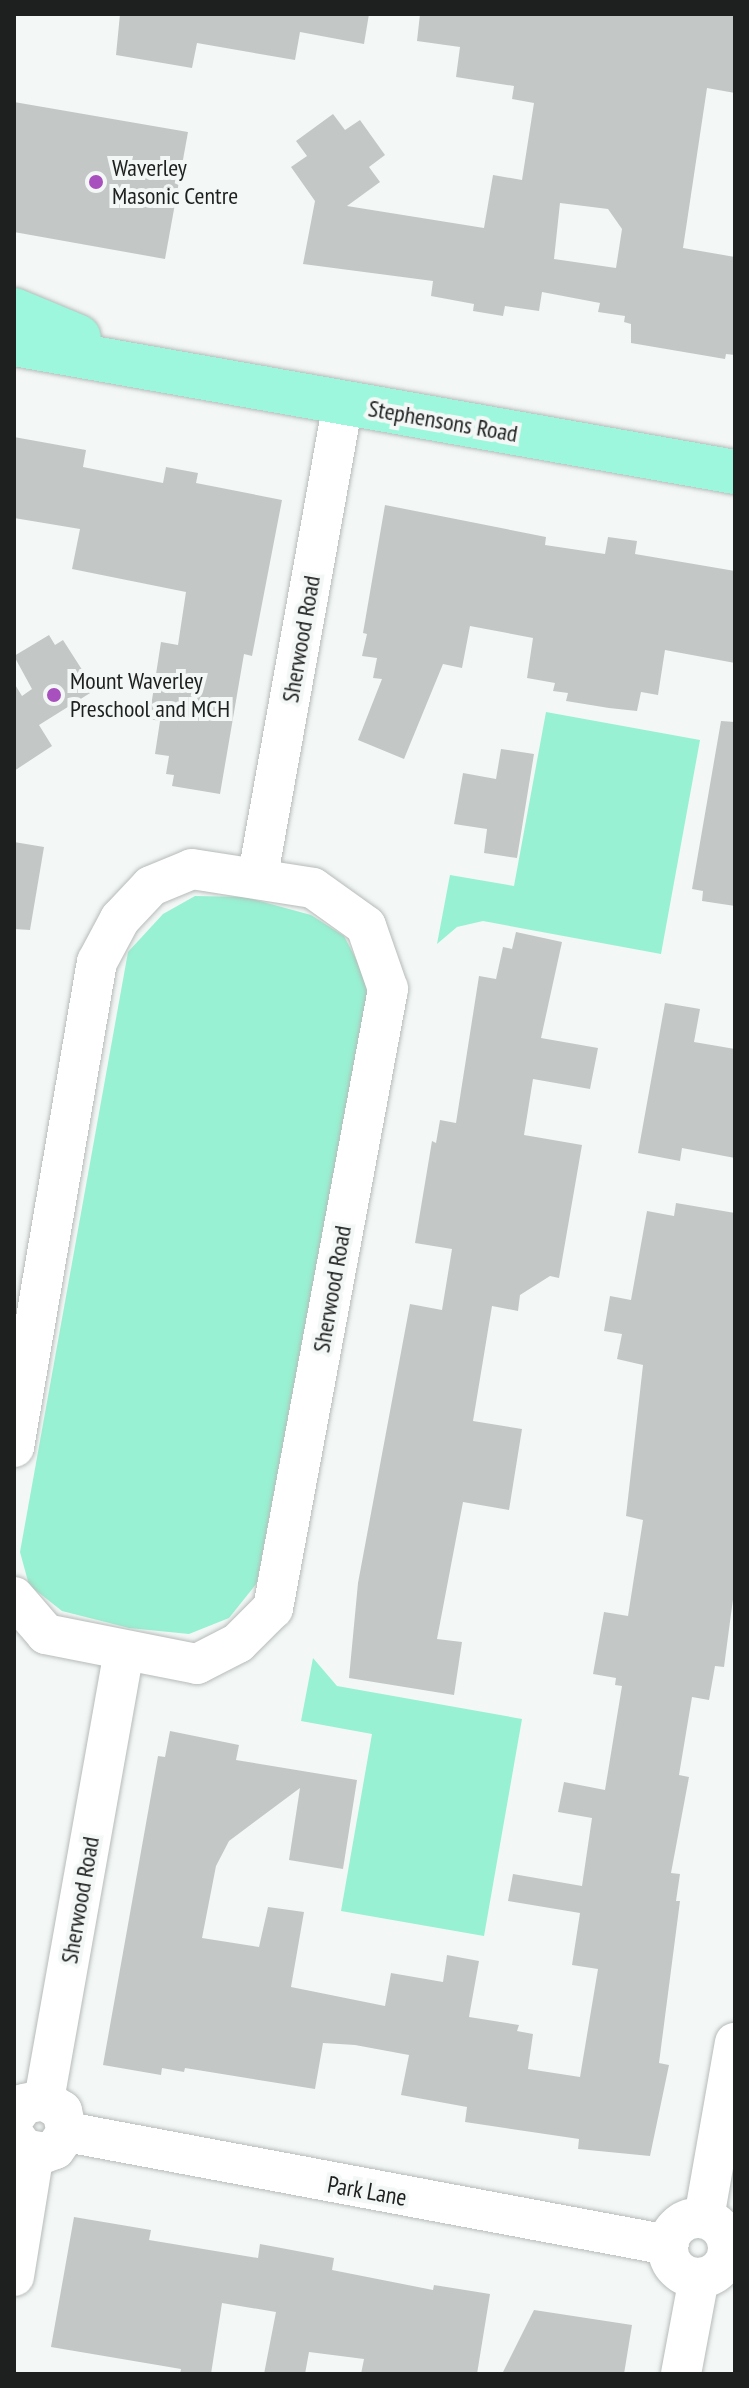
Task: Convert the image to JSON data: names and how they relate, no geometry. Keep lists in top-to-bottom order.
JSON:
{
  "streets": {
    "main road": ["Stephensons Road"],
    "street": ["Sherwood Road", "Park Lane"]
  },
  "crossings": [
    ["Stephensons Road", "Sherwood Road"]
  ],
  "places": ["Waverley Masonic Centre", "Mount Waverley Preschool and MCH"]
}
